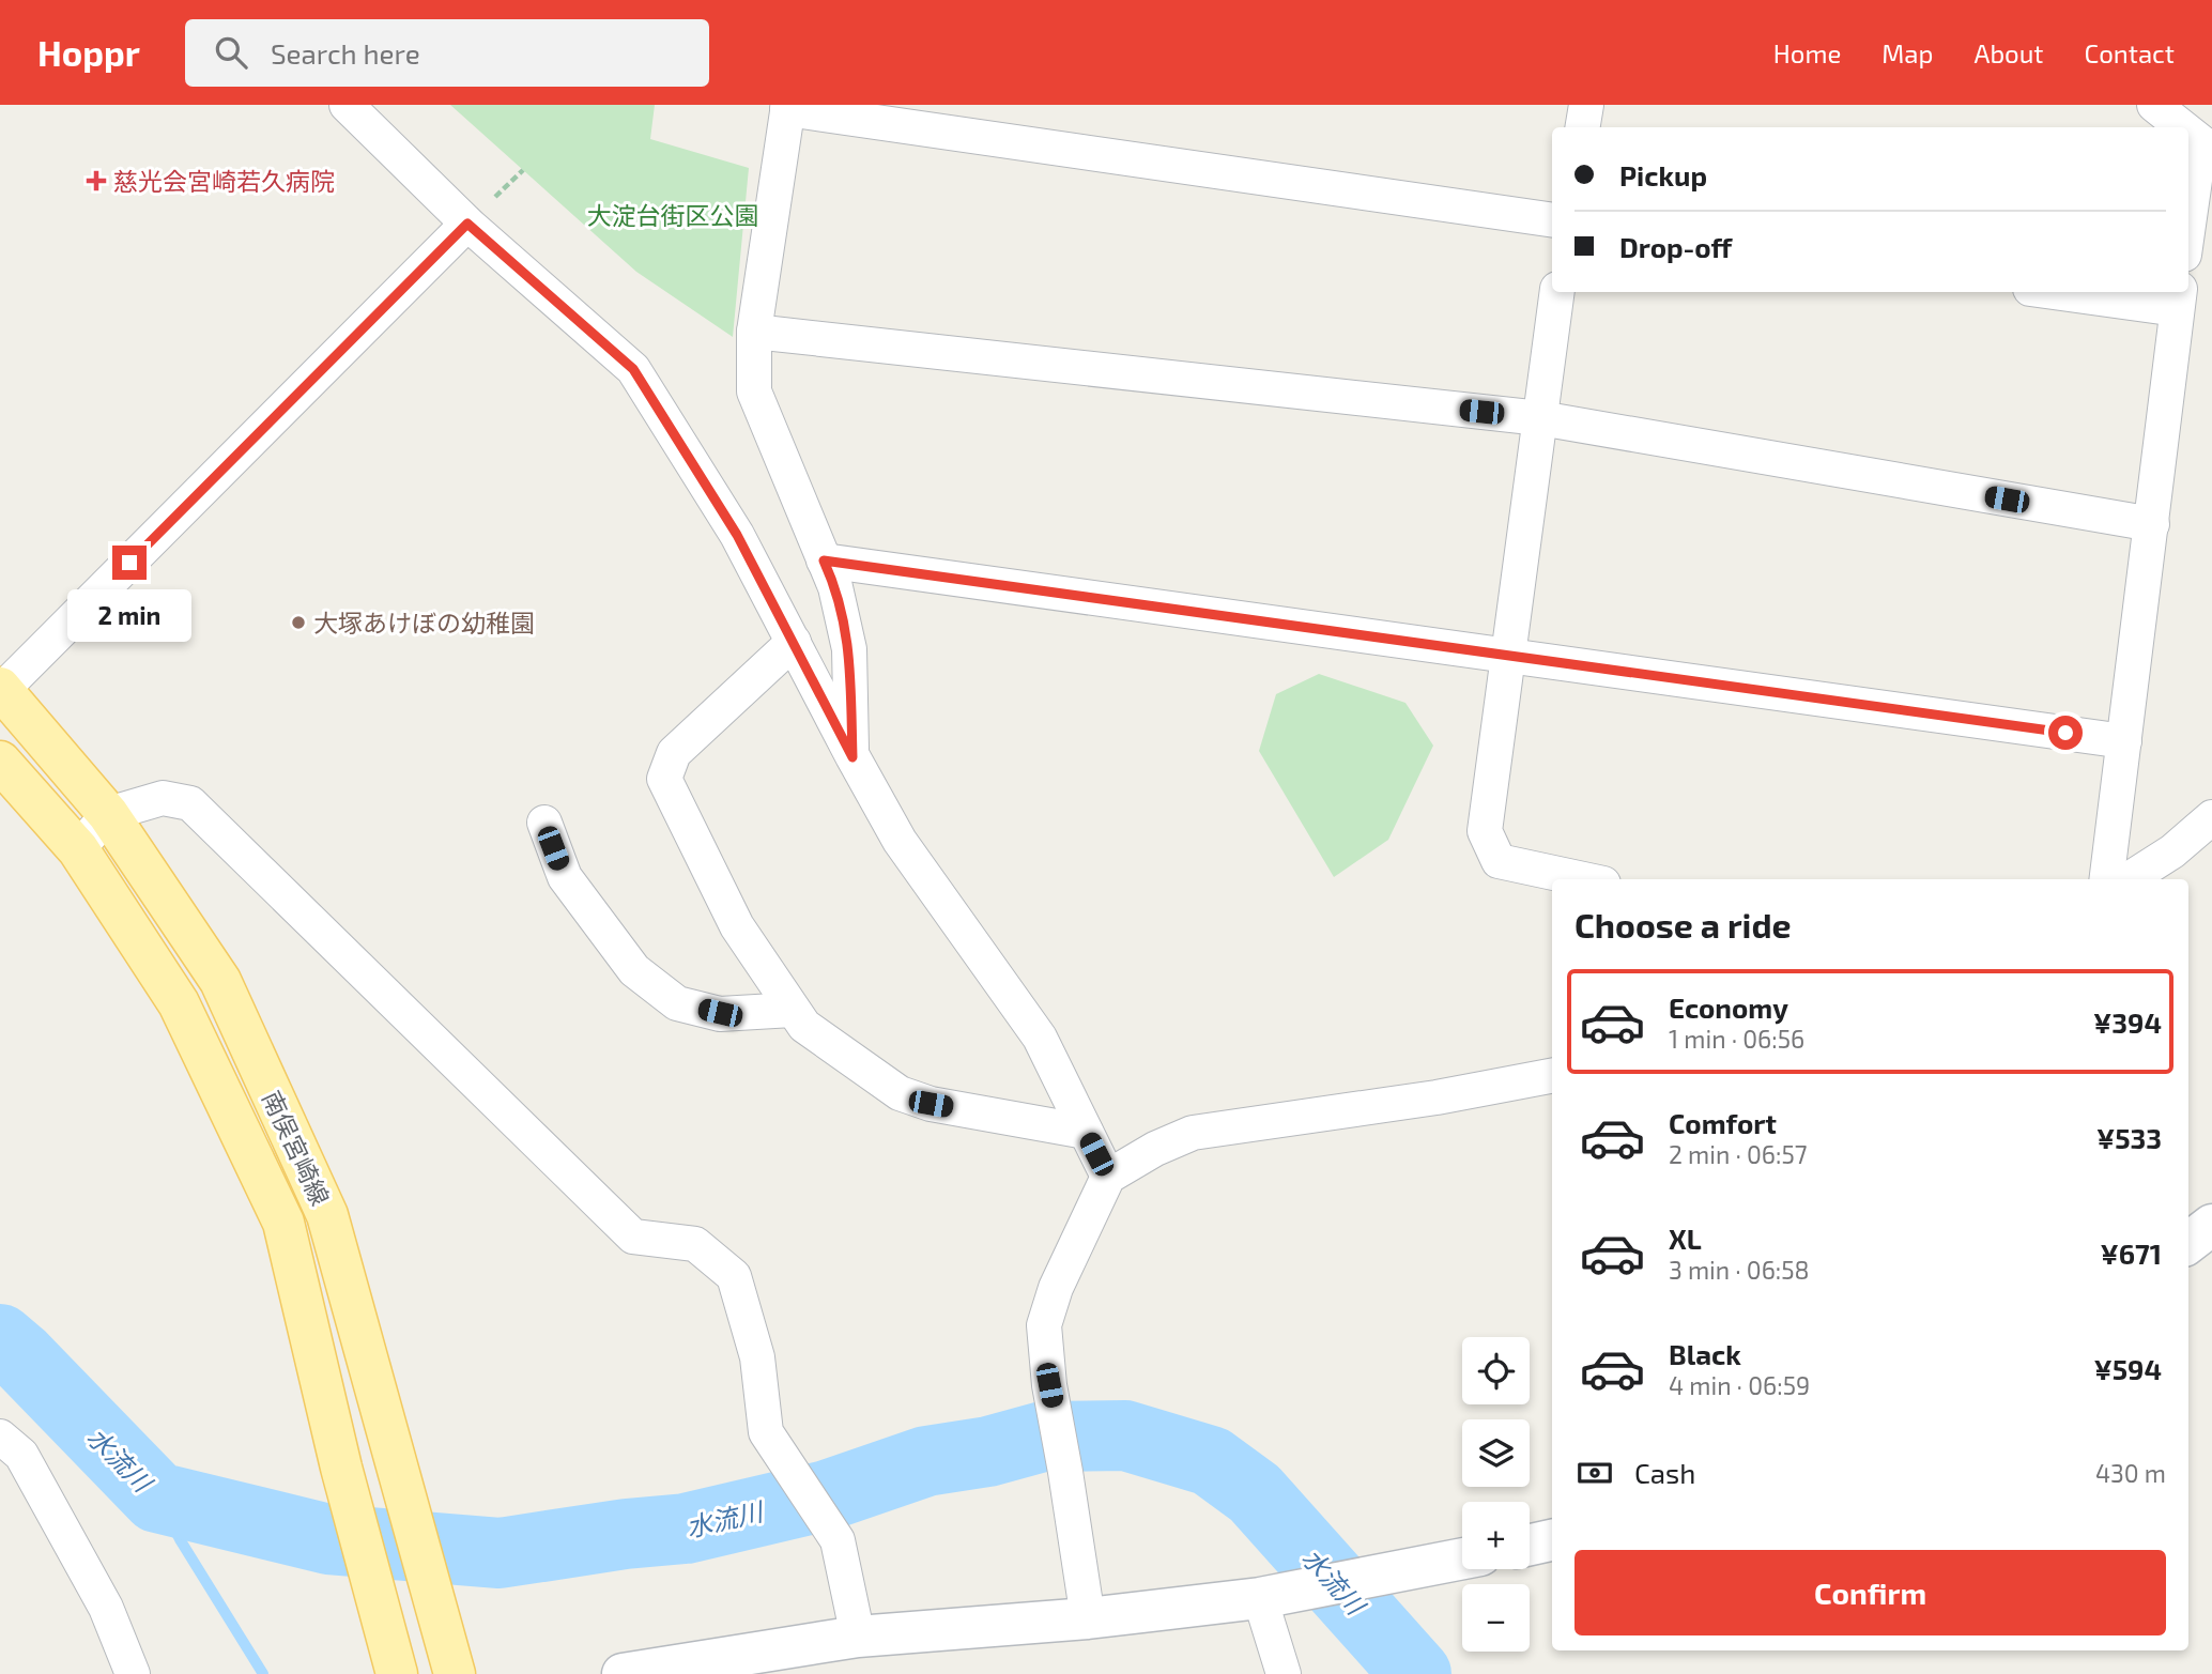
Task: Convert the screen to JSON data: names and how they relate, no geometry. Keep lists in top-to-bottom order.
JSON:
{
  "streets": {
    "main road": ["南俣宮崎線"]
  },
  "water": ["水流川"],
  "parks": ["大淀台街区公園"],
  "places": {
    "health": ["慈光会宮崎若久病院"],
    "other": ["大塚あけぼの幼稚園"]
  },
  "page": {
    "header": "Hoppr",
    "search": "Search here",
    "nav": [
      "Home",
      "Map",
      "About",
      "Contact"
    ],
    "banner": ["Pickup", "Drop-off"],
    "bubble": "2 min",
    "heading": "Choose a ride",
    "list": [
      {
        "name": "Economy",
        "note": "1 min · 06:56",
        "value": "¥394"
      },
      {
        "name": "Comfort",
        "note": "2 min · 06:57",
        "value": "¥533"
      },
      {
        "name": "XL",
        "note": "3 min · 06:58",
        "value": "¥671"
      },
      {
        "name": "Black",
        "note": "4 min · 06:59",
        "value": "¥594"
      }
    ],
    "map_buttons": ["+", "−"],
    "pay": ["Cash", "430 m"],
    "buttons": "Confirm"
  }
}
